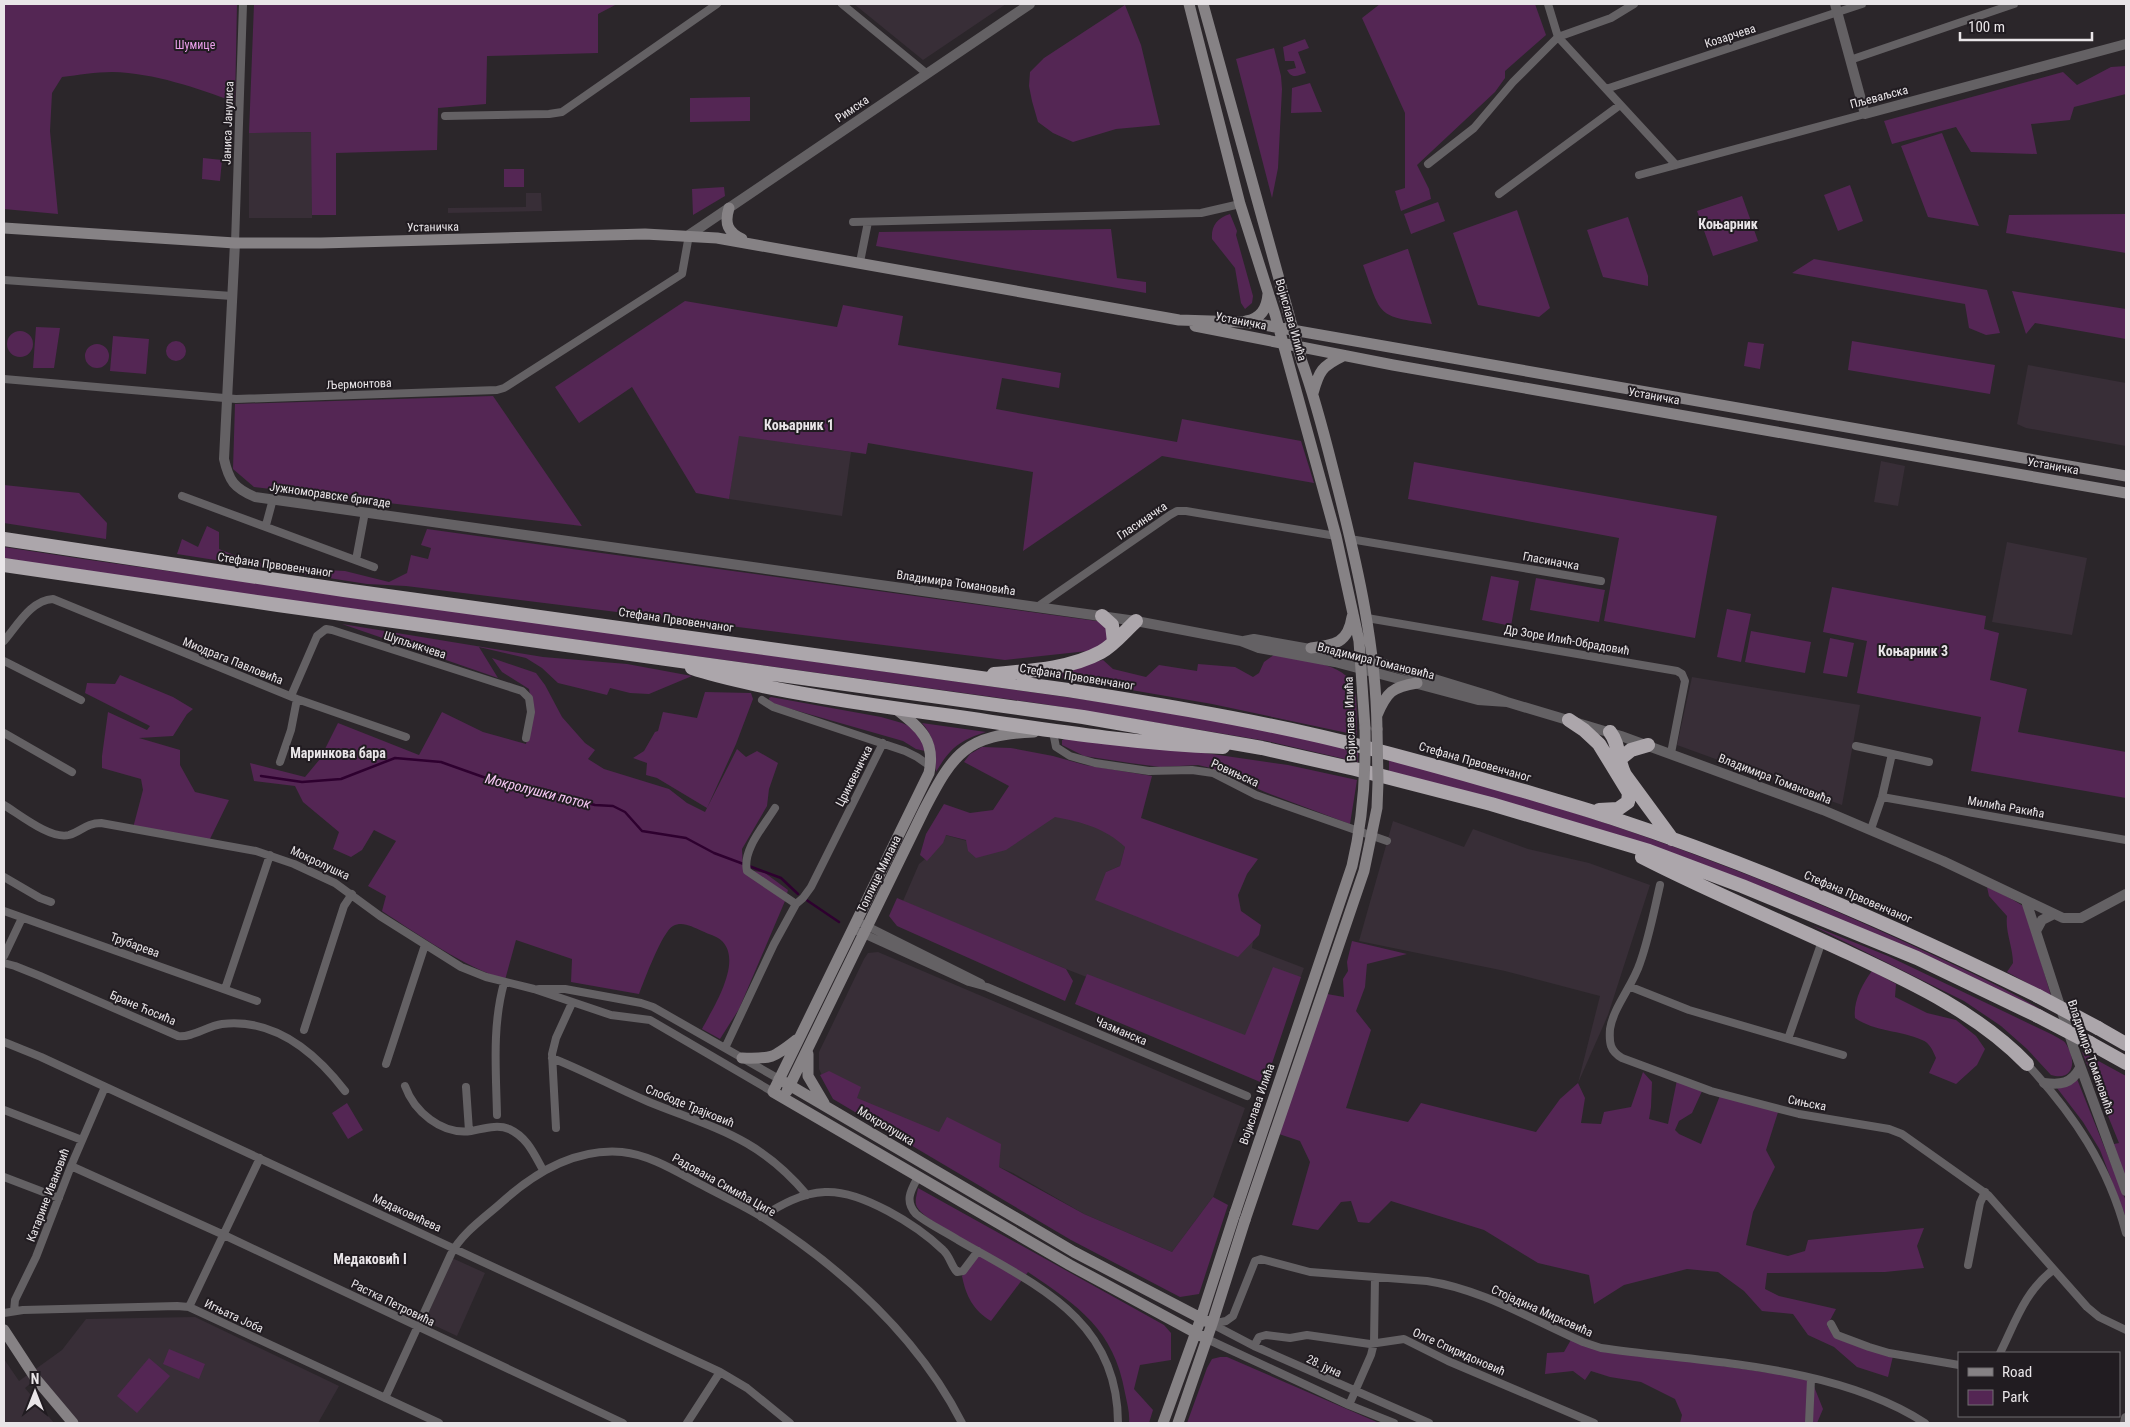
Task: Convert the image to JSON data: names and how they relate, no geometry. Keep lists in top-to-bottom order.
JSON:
{
  "streets": {
    "highway": ["Стефана Првовенчаног"],
    "main road": [
      "Устаничка",
      "Војислава Илића",
      "Мокролушка",
      "Топлице Милана"
    ],
    "street": [
      "Козарчева",
      "Пљеваљска",
      "Римска",
      "Јаниса Јанулиса",
      "Љермонтова",
      "Јужноморавске бригаде",
      "Гласиначка",
      "Владимира Томановића",
      "Др Зоре Илић-Обрадовић",
      "Шупљикчева",
      "Миодрага Павловића",
      "Ровињска",
      "Цриквеничка",
      "Милића Ракића",
      "Трубарева",
      "Бране Ћосића",
      "Чазманска",
      "Сињска",
      "Слободе Трајковић",
      "Радована Симића Циге",
      "Катарине Ивановић",
      "Медаковићева",
      "Растка Петровића",
      "Стојадина Мирковића",
      "Игњата Јоба",
      "Олге Спиридоновић",
      "28. јуна"
    ]
  },
  "crossings": [
    ["Римска", "Устаничка"],
    ["Римска", "Љермонтова"],
    ["Јаниса Јанулиса", "Устаничка"],
    ["Јаниса Јанулиса", "Јужноморавске бригаде"],
    ["Устаничка", "Војислава Илића"],
    ["Устаничка", "Љермонтова"],
    ["Устаничка", "Јужноморавске бригаде"],
    ["Војислава Илића", "Гласиначка"],
    ["Војислава Илића", "Владимира Томановића"],
    ["Војислава Илића", "Др Зоре Илић-Обрадовић"],
    ["Војислава Илића", "Мокролушка"],
    ["Војислава Илића", "Стојадина Мирковића"],
    ["Војислава Илића", "28. јуна"],
    ["Љермонтова", "Јужноморавске бригаде"],
    ["Јужноморавске бригаде", "Владимира Томановића"],
    ["Гласиначка", "Владимира Томановића"],
    ["Владимира Томановића", "Др Зоре Илић-Обрадовић"],
    ["Шупљикчева", "Миодрага Павловића"],
    ["Ровињска", "Топлице Милана"],
    ["Цриквеничка", "Мокролушка"],
    ["Мокролушка", "Топлице Милана"],
    ["Мокролушка", "Стојадина Мирковића"],
    ["Мокролушка", "28. јуна"],
    ["Топлице Милана", "Чазманска"],
    ["Радована Симића Циге", "Медаковићева"],
    ["Радована Симића Циге", "Растка Петровића"],
    ["Радована Симића Циге", "Игњата Јоба"],
    ["Катарине Ивановић", "Медаковићева"],
    ["Катарине Ивановић", "Растка Петровића"],
    ["Катарине Ивановић", "Игњата Јоба"],
    ["Стојадина Мирковића", "28. јуна"],
    ["Олге Спиридоновић", "28. јуна"]
  ],
  "districts": [
    "Коњарник",
    "Коњарник 1",
    "Коњарник 3",
    "Маринкова бара",
    "Медаковић I"
  ],
  "water": ["Мокролушки поток"],
  "parks": ["Шумице"],
  "legend": ["Road", "Park"],
  "scale_bar": "100 m",
  "north": "top"
}
